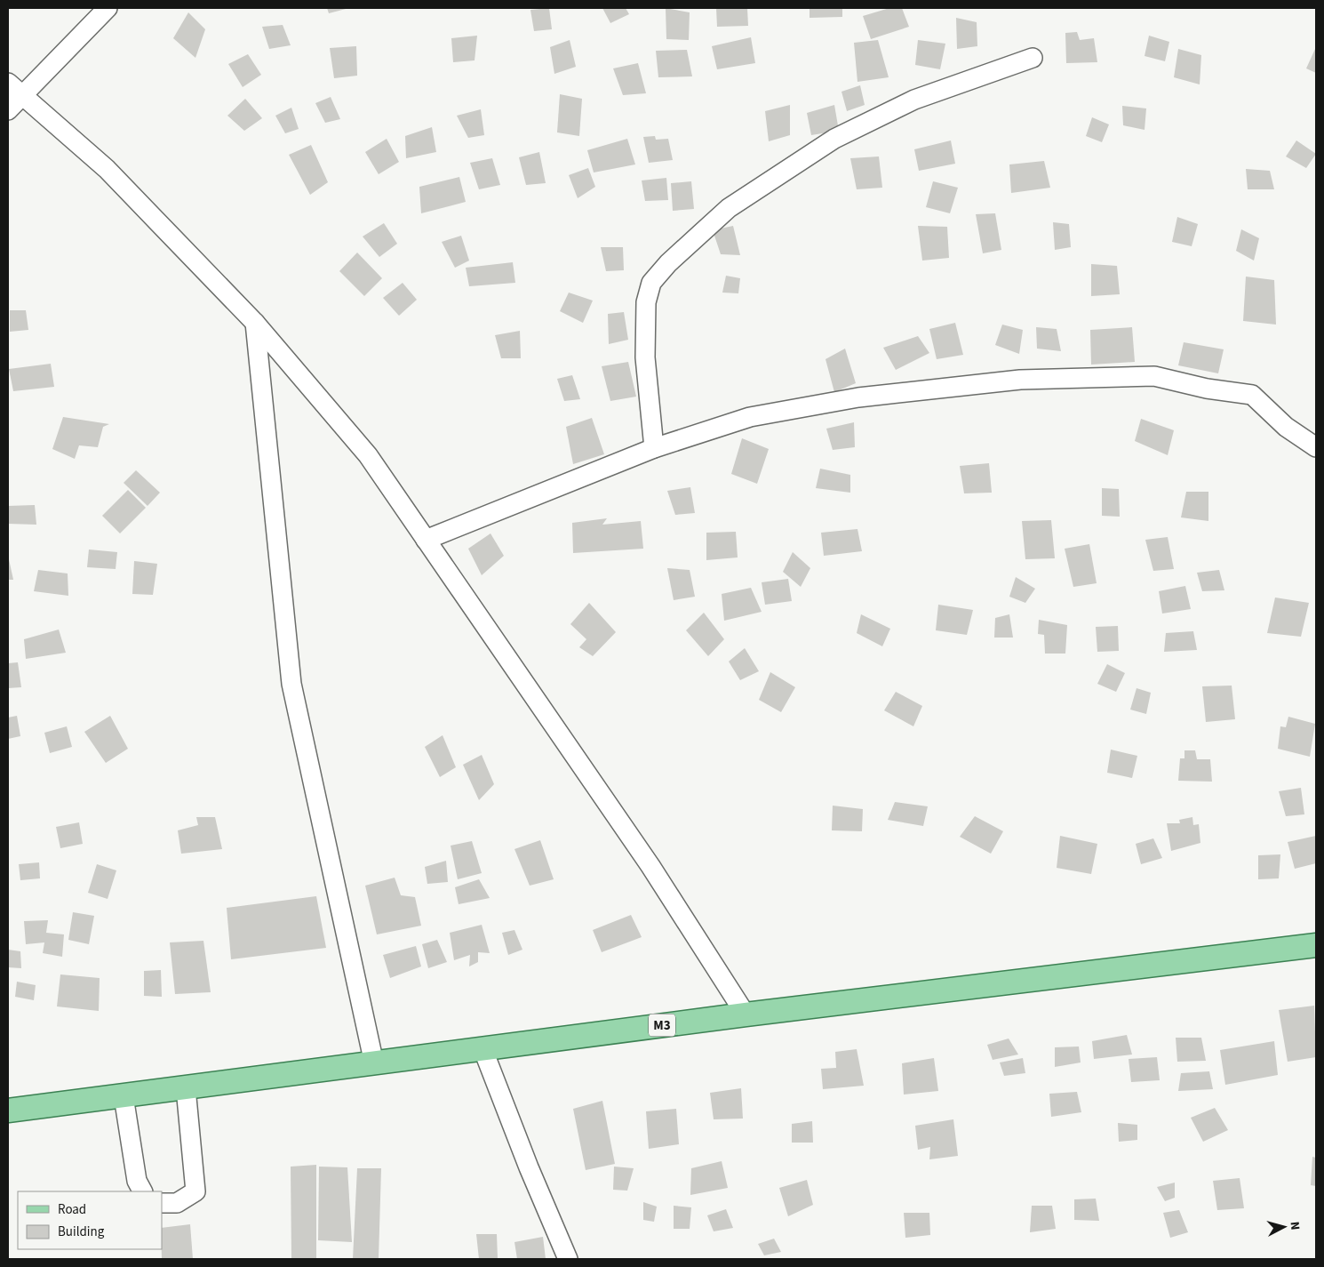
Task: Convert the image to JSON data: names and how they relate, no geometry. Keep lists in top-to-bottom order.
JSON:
{
  "streets": {
    "main road": ["M3"]
  },
  "legend": ["Road", "Building"],
  "north": "right"
}
